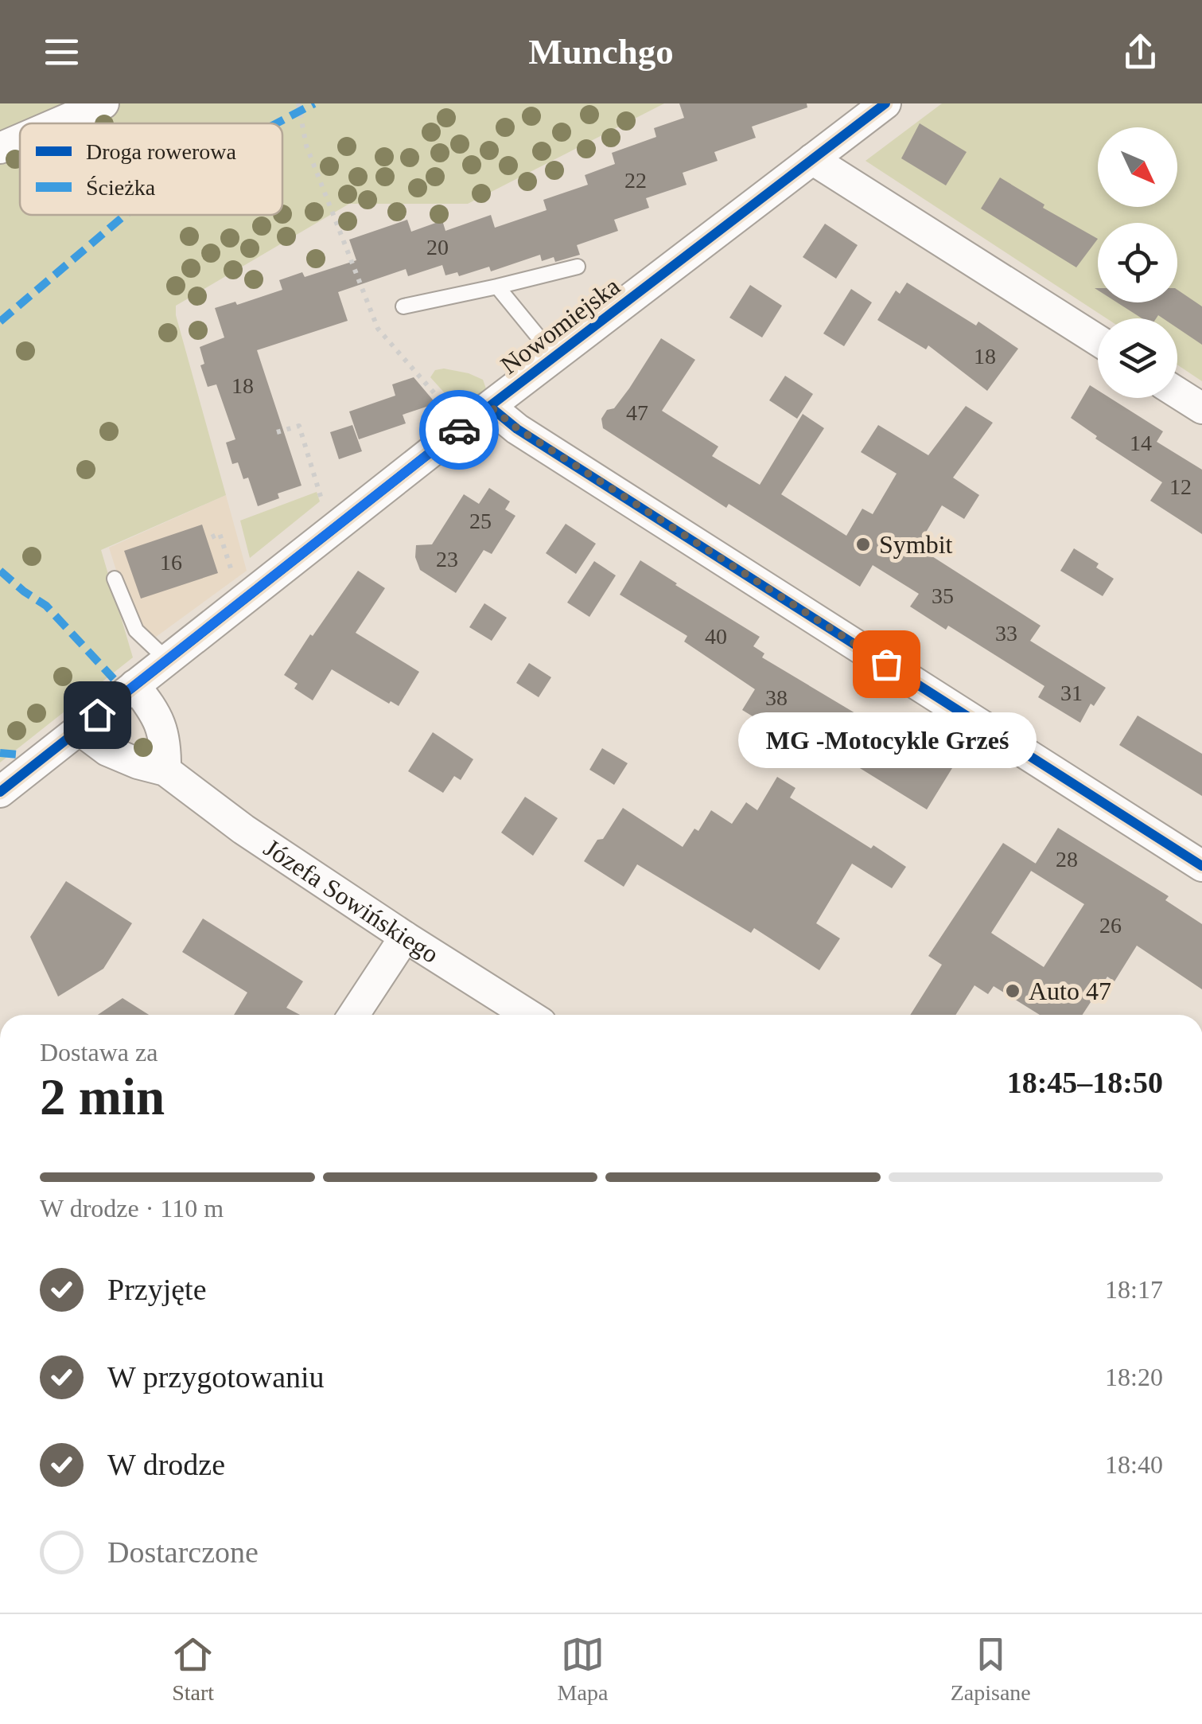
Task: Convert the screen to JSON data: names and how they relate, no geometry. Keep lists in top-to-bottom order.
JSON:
{
  "streets": {
    "street": ["Nowomiejska", "Józefa Sowińskiego"]
  },
  "crossings": [
    ["Nowomiejska", "Józefa Sowińskiego"]
  ],
  "places": ["Symbit", "MG -Motocykle Grześ", "Auto 47"],
  "house_numbers": [
    "22",
    "20",
    "18",
    "18",
    "47",
    "14",
    "12",
    "25",
    "23",
    "16",
    "35",
    "33",
    "40",
    "31",
    "38",
    "28",
    "26"
  ],
  "legend": ["Droga rowerowa", "Ścieżka"],
  "north": "bottom right",
  "page": {
    "header": "Munchgo",
    "bubble": "MG -Motocykle Grześ",
    "heading": ["2 min", "Dostawa za", "18:45–18:50"],
    "bar": "W drodze · 110 m",
    "list": [
      ["Przyjęte", "18:17"],
      ["W przygotowaniu", "18:20"],
      ["W drodze", "18:40"],
      "Dostarczone"
    ],
    "tabs": ["Start", "Mapa", "Zapisane"]
  }
}
